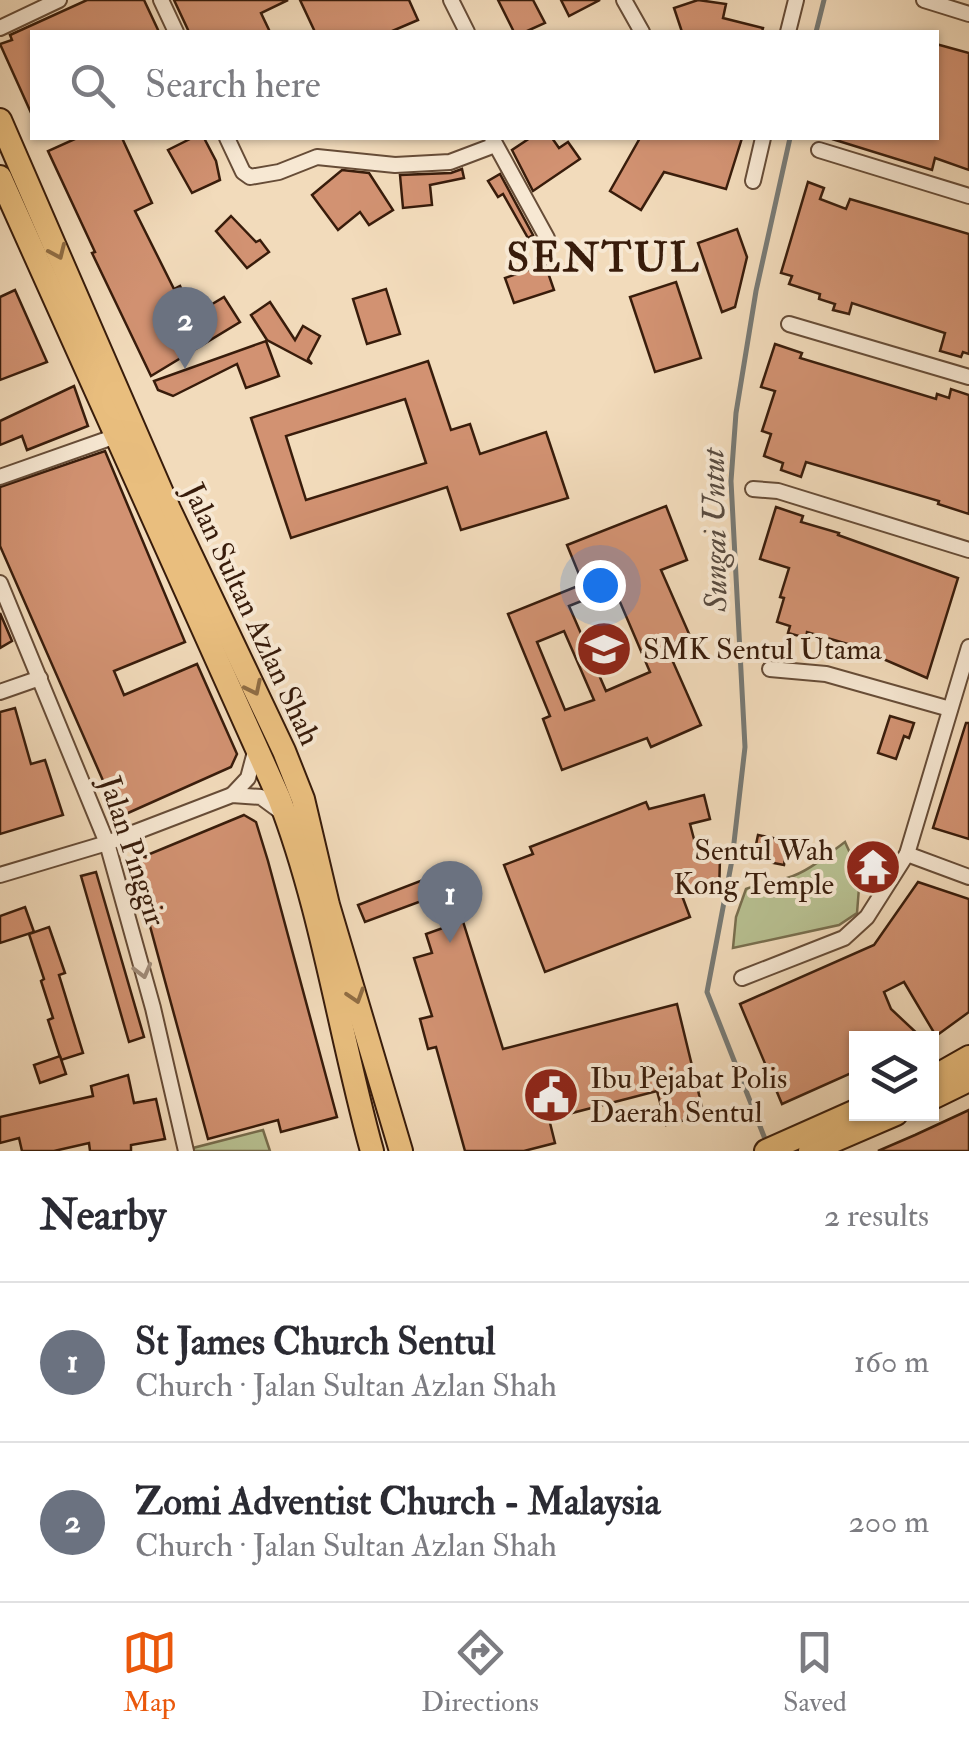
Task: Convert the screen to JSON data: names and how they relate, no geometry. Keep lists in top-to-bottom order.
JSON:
{
  "streets": {
    "main road": ["Jalan Sultan Azlan Shah"],
    "street": ["Jalan Pinggir"]
  },
  "one_way": ["Jalan Pinggir"],
  "districts": ["SENTUL"],
  "water": ["Sungai Untut"],
  "places": {
    "school or university": ["SMK Sentul Utama"],
    "temple": ["Sentul Wah Kong Temple"],
    "public building": ["Ibu Pejabat Polis Daerah Sentul"]
  },
  "page": {
    "search": "Search here",
    "pins": ["2", "1"],
    "heading": ["Nearby", "2 results"],
    "list": [
      {
        "mark": "1",
        "name": "St James Church Sentul",
        "note": "Church · Jalan Sultan Azlan Shah",
        "value": "160 m"
      },
      {
        "mark": "2",
        "name": "Zomi Adventist Church - Malaysia",
        "note": "Church · Jalan Sultan Azlan Shah",
        "value": "200 m"
      }
    ],
    "nav": ["Map", "Directions", "Saved"]
  }
}
